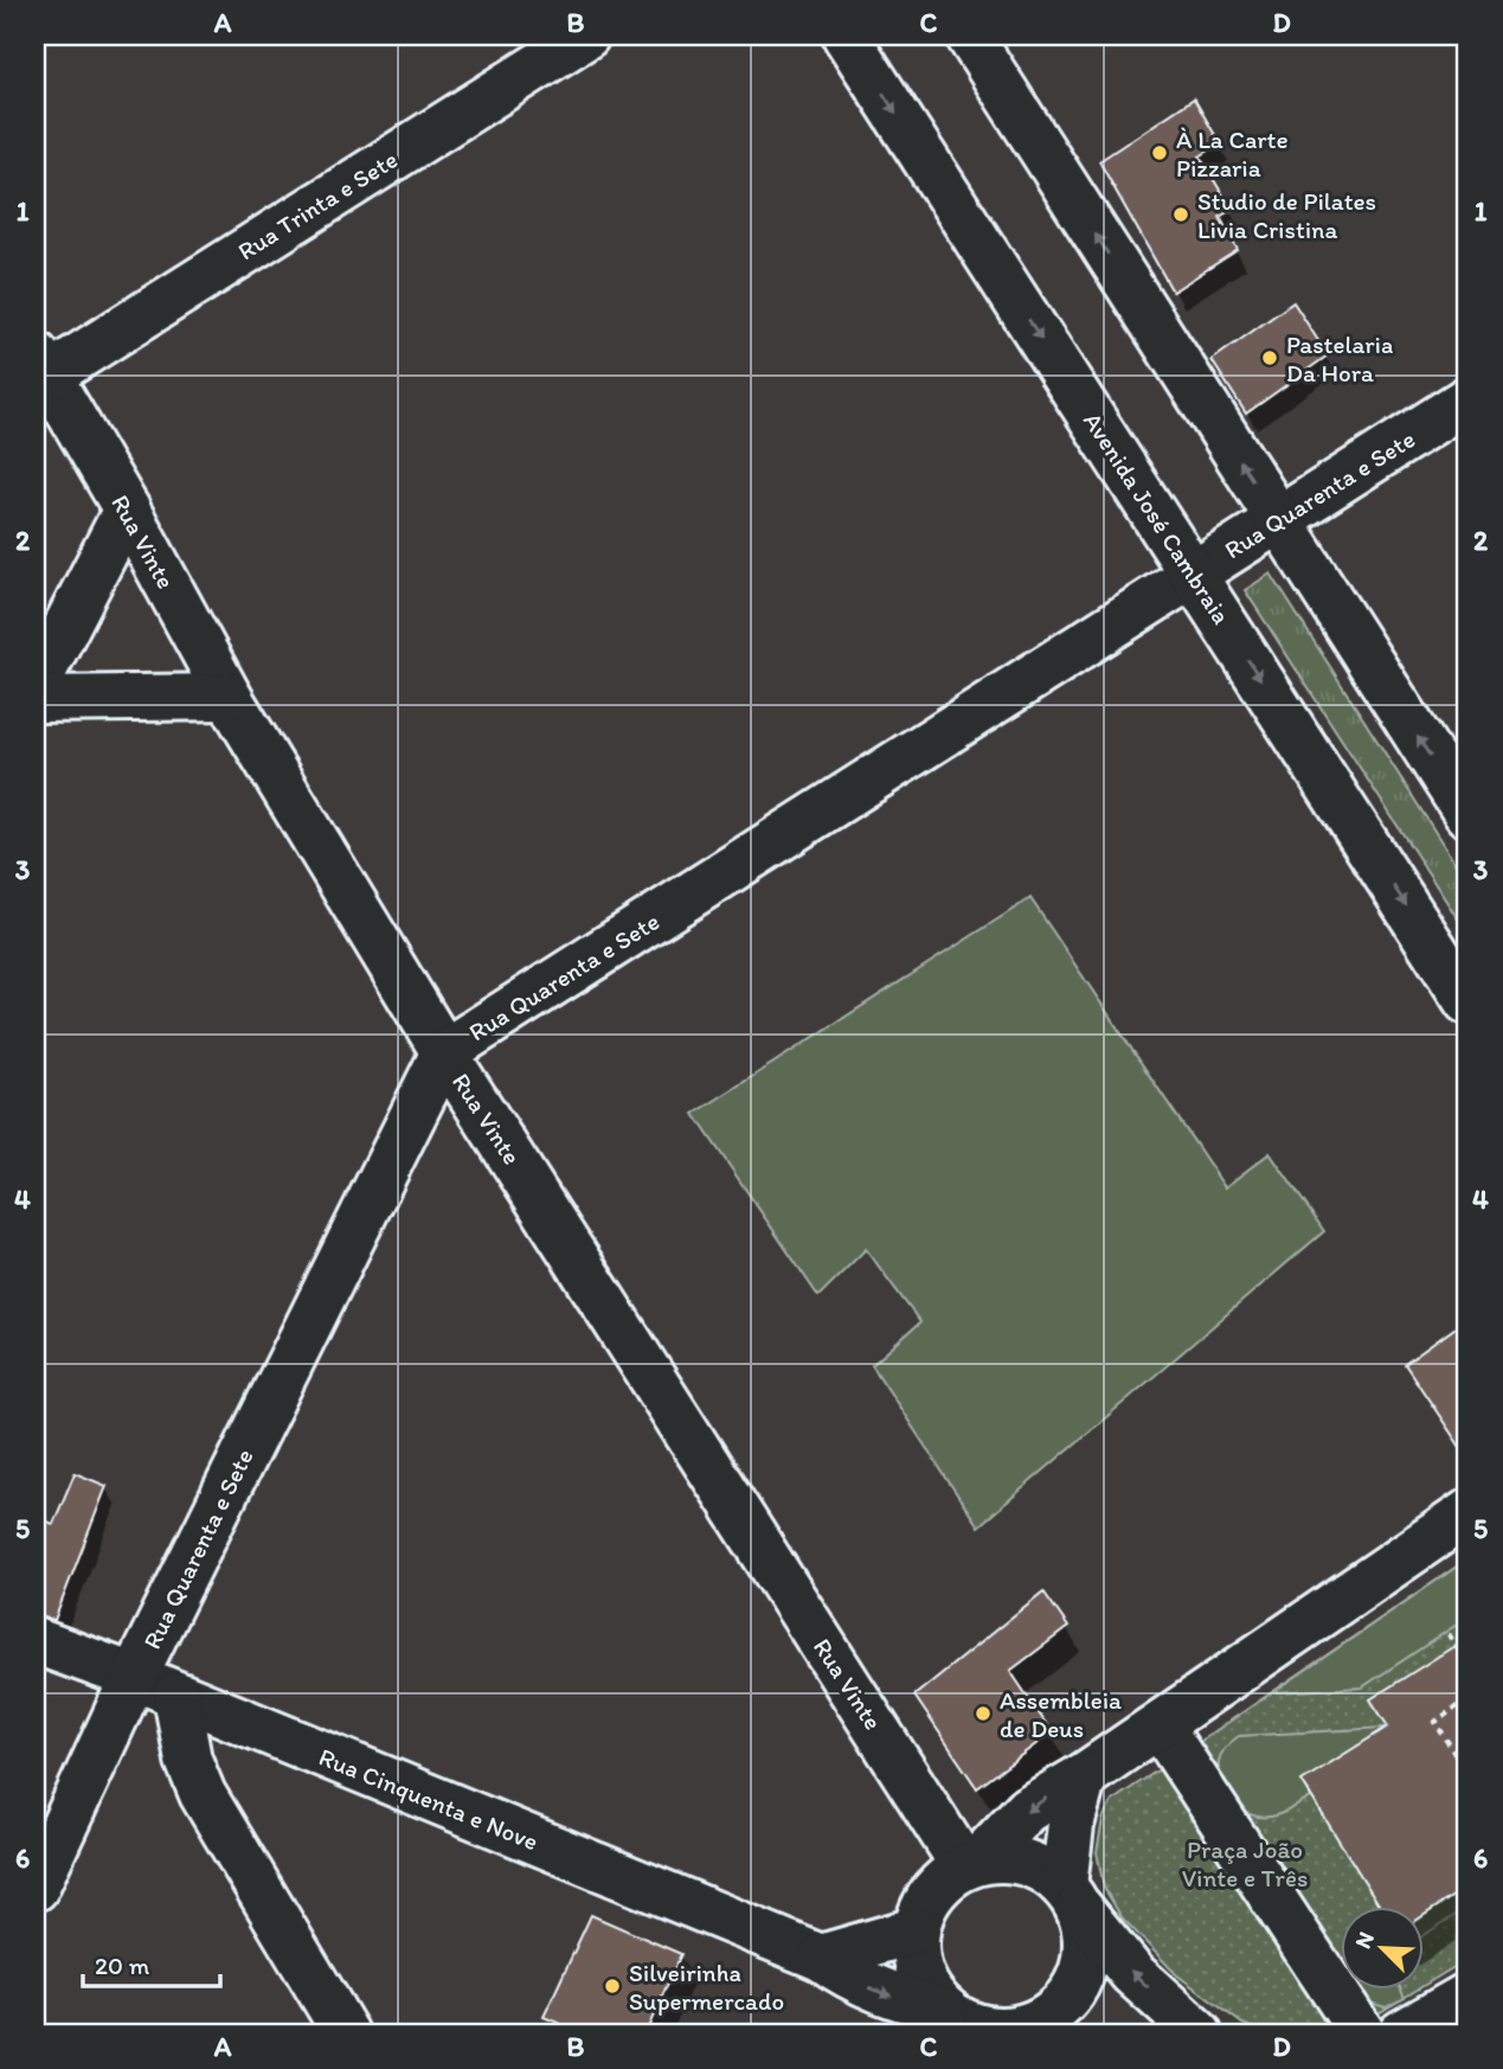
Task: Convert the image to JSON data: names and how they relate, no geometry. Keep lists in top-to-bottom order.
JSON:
{
  "streets": {
    "street": [
      "Rua Trinta e Sete",
      "Rua Quarenta e Sete",
      "Avenida José Cambraia",
      "Rua Vinte",
      "Rua Cinquenta e Nove"
    ]
  },
  "crossings": [
    ["Rua Trinta e Sete", "Rua Vinte"],
    ["Rua Quarenta e Sete", "Avenida José Cambraia"],
    ["Rua Quarenta e Sete", "Rua Vinte"],
    ["Rua Quarenta e Sete", "Rua Cinquenta e Nove"],
    ["Rua Vinte", "Rua Cinquenta e Nove"]
  ],
  "parks": ["Praça João Vinte e Três"],
  "places": [
    "À La Carte Pizzaria",
    "Studio de Pilates Livia Cristina",
    "Pastelaria Da Hora",
    "Assembleia de Deus",
    "Silveirinha Supermercado"
  ],
  "scale_bar": "20 m",
  "north": "top left",
  "grid": {
    "columns": [
      "A",
      "B",
      "C",
      "D"
    ],
    "rows": [
      "1",
      "2",
      "3",
      "4",
      "5",
      "6"
    ]
  }
}
